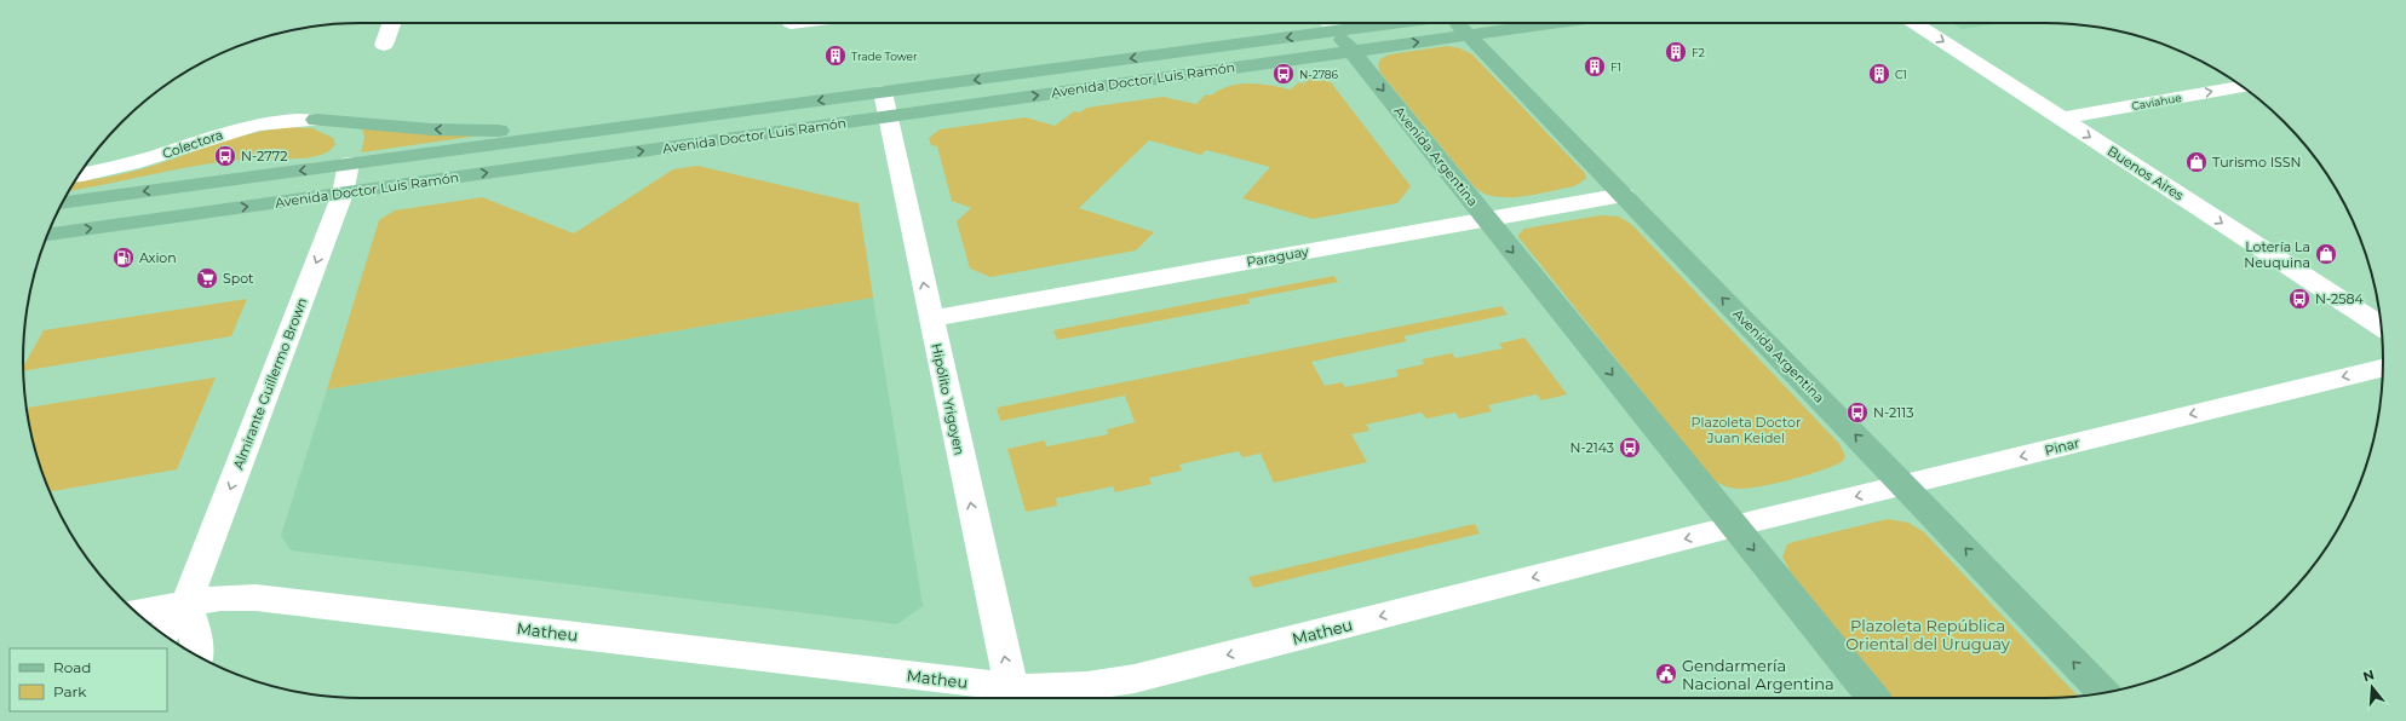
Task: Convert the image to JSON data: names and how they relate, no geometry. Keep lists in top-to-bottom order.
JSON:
{
  "streets": {
    "main road": ["Avenida Doctor Luis Ramón", "Avenida Argentina"],
    "street": [
      "Caviahue",
      "Colectora",
      "Buenos Aires",
      "Paraguay",
      "Almirante Guillermo Brown",
      "Hipólito Yrigoyen",
      "Pinar",
      "Matheu"
    ]
  },
  "crossings": [
    ["Avenida Doctor Luis Ramón", "Avenida Argentina"],
    ["Avenida Doctor Luis Ramón", "Almirante Guillermo Brown"],
    ["Avenida Doctor Luis Ramón", "Hipólito Yrigoyen"],
    ["Caviahue", "Buenos Aires"],
    ["Avenida Argentina", "Paraguay"],
    ["Avenida Argentina", "Pinar"],
    ["Avenida Argentina", "Matheu"],
    ["Paraguay", "Hipólito Yrigoyen"],
    ["Almirante Guillermo Brown", "Matheu"],
    ["Hipólito Yrigoyen", "Matheu"],
    ["Pinar", "Matheu"]
  ],
  "one_way": [
    "Caviahue",
    "Buenos Aires",
    "Almirante Guillermo Brown",
    "Hipólito Yrigoyen",
    "Pinar",
    "Matheu"
  ],
  "parks": ["Plazoleta Doctor Juan Keidel", "Plazoleta República Oriental del Uruguay"],
  "places": {
    "building": [
      "F2",
      "Trade Tower",
      "F1",
      "C1"
    ],
    "bus stop": [
      "N-2786",
      "N-2772",
      "N-2584",
      "N-2113",
      "N-2143"
    ],
    "shop": ["Turismo ISSN", "Lotería La Neuquina"],
    "fuel station": ["Axion"],
    "supermarket": ["Spot"],
    "public building": ["Gendarmería Nacional Argentina"]
  },
  "legend": ["Road", "Park"],
  "north": "top"
}
